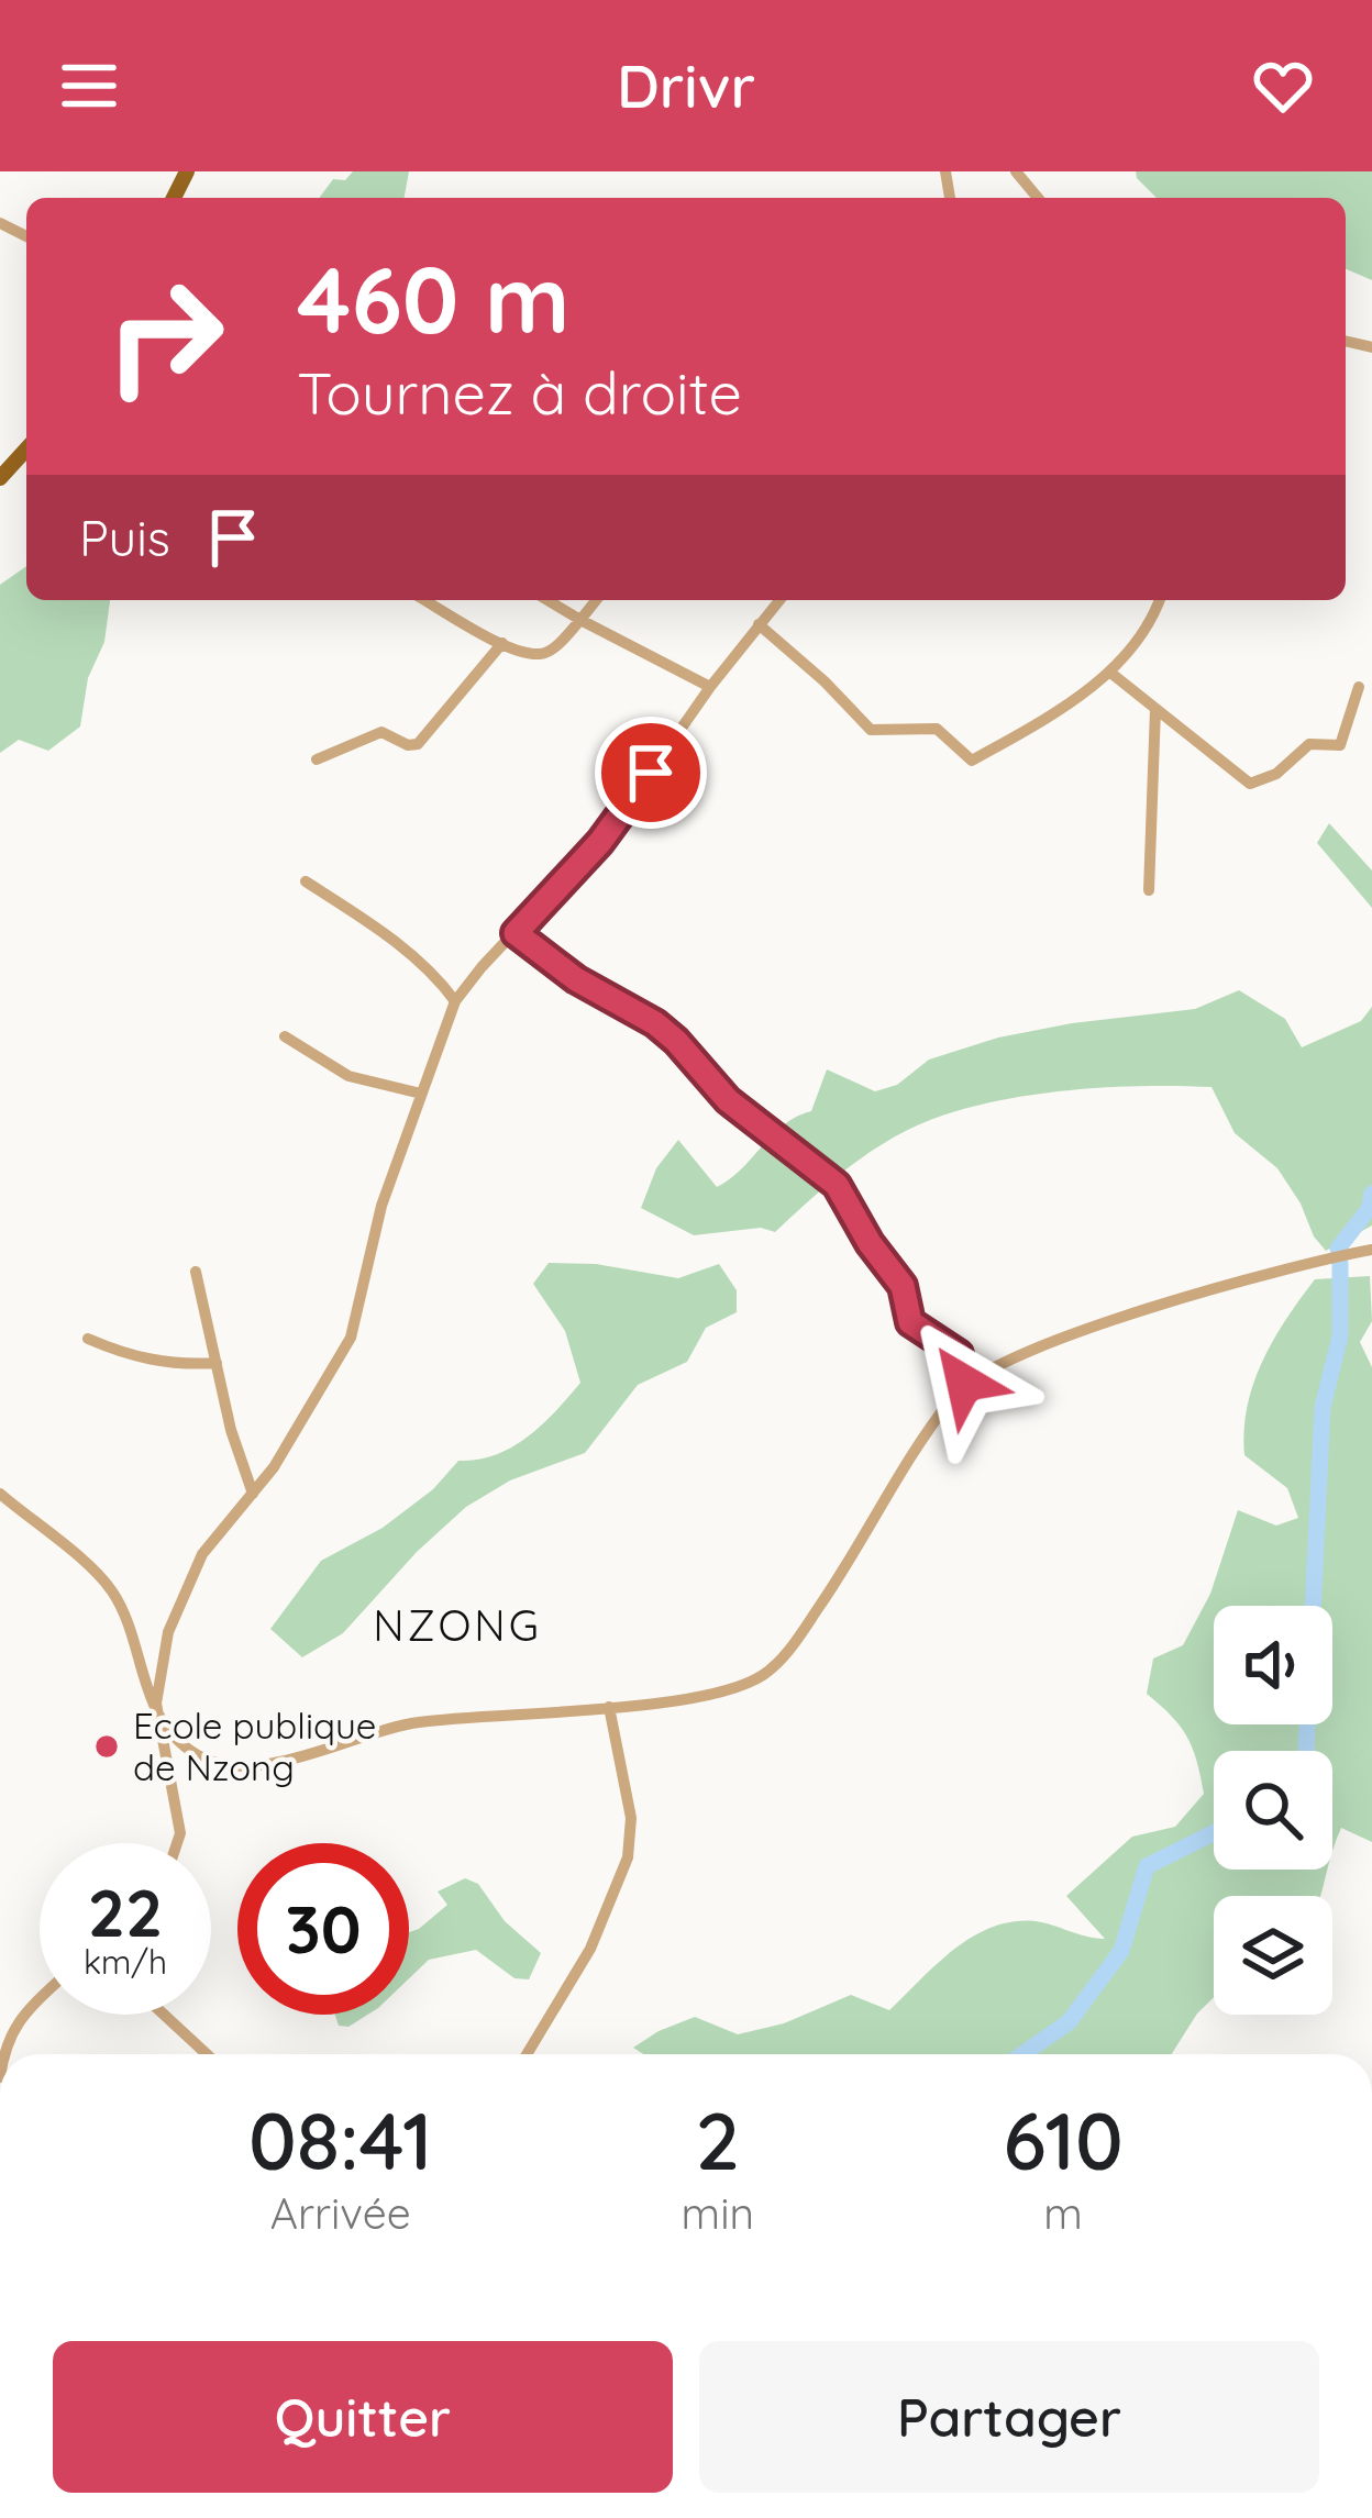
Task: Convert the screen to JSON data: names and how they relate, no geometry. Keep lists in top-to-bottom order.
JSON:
{
  "districts": ["NZONG"],
  "places": ["Ecole publique de Nzong"],
  "page": {
    "header": "Drivr",
    "turn": ["460 m", "Tournez à droite"],
    "then": "Puis",
    "speed": "22 km/h",
    "limit": "30",
    "eta": [
      "08:41",
      "Arrivée",
      "2",
      "min",
      "610",
      "m"
    ],
    "buttons": ["Quitter", "Partager"]
  }
}
